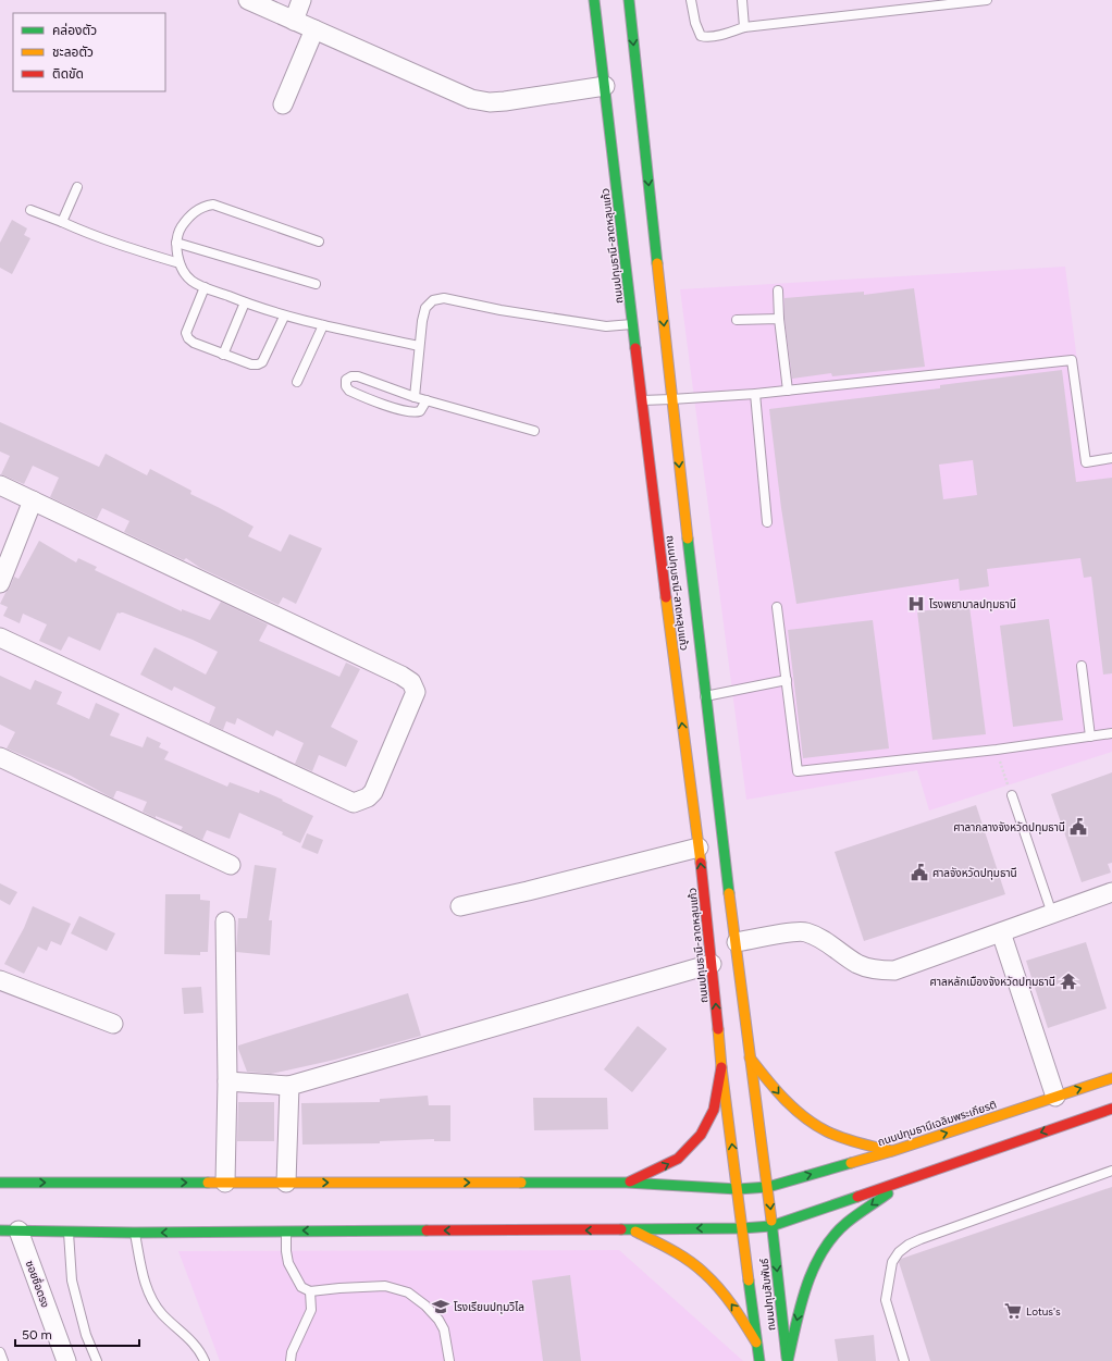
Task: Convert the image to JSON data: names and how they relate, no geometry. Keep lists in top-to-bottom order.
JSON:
{
  "streets": {
    "main road": ["ถนนปทุมธานี-ลาดหลุมแก้ว", "ถนนปทุมธานีเฉลิมพระเกียรติ", "ถนนปทุมสัมพันธ์"],
    "street": ["ซอยซื่อตรง"]
  },
  "crossings": [
    ["ถนนปทุมธานี-ลาดหลุมแก้ว", "ถนนปทุมธานีเฉลิมพระเกียรติ"],
    ["ถนนปทุมธานี-ลาดหลุมแก้ว", "ถนนปทุมสัมพันธ์"],
    ["ถนนปทุมธานีเฉลิมพระเกียรติ", "ถนนปทุมสัมพันธ์"]
  ],
  "places": {
    "hospital": ["โรงพยาบาลปทุมธานี"],
    "public building": ["ศาลากลางจังหวัดปทุมธานี", "ศาลจังหวัดปทุมธานี"],
    "temple": ["ศาลหลักเมืองจังหวัดปทุมธานี"],
    "school or university": ["โรงเรียนปทุมวิไล"],
    "supermarket": ["Lotus's"]
  },
  "legend": ["คล่องตัว", "ชะลอตัว", "ติดขัด"],
  "scale_bar": "50 m"
}
